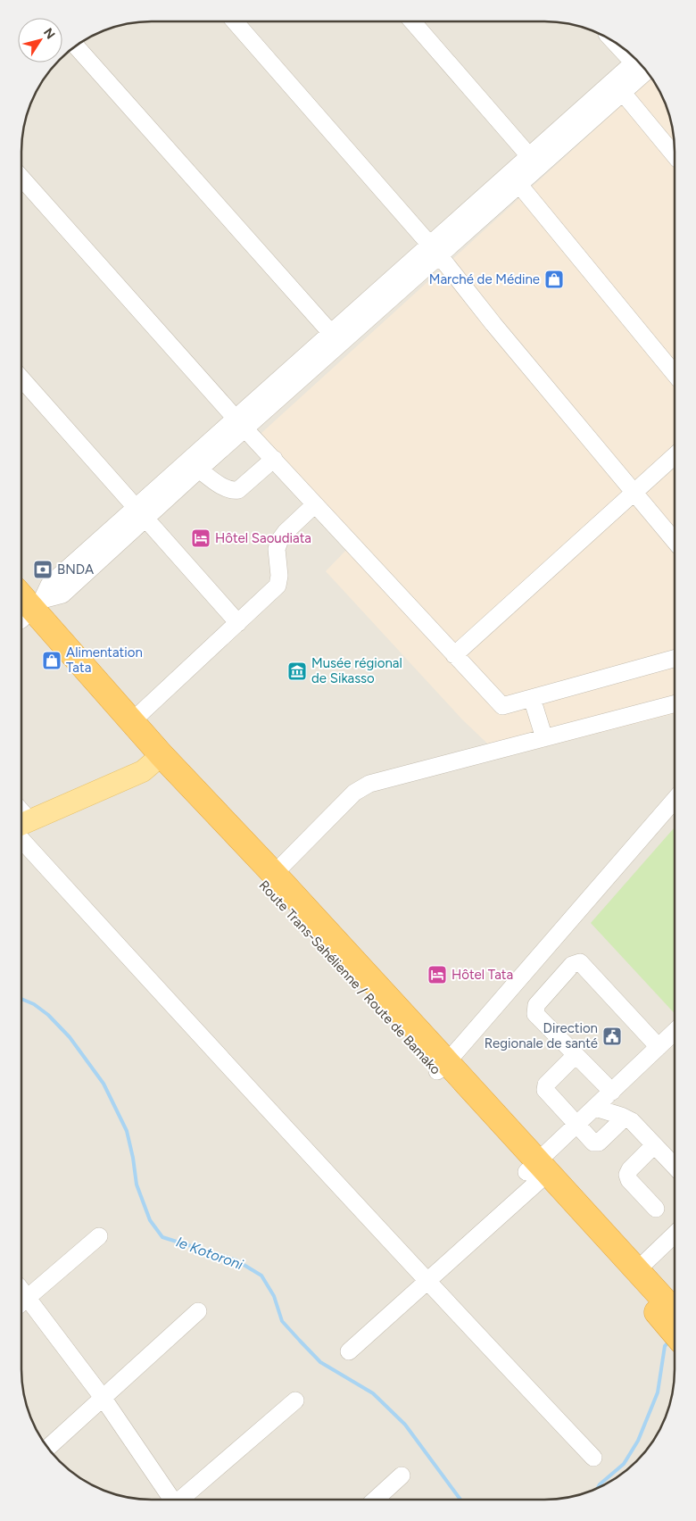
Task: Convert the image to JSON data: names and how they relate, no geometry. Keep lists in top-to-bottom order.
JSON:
{
  "streets": {
    "highway": ["Route Trans-Sahélienne / Route de Bamako"]
  },
  "water": ["le Kotoroni"],
  "places": {
    "shop": ["Marché de Médine", "Alimentation Tata"],
    "hotel": ["Hôtel Saoudiata", "Hôtel Tata"],
    "bank": ["BNDA"],
    "museum": ["Musée régional de Sikasso"],
    "public building": ["Direction Regionale de santé"]
  },
  "north": "top right"
}
